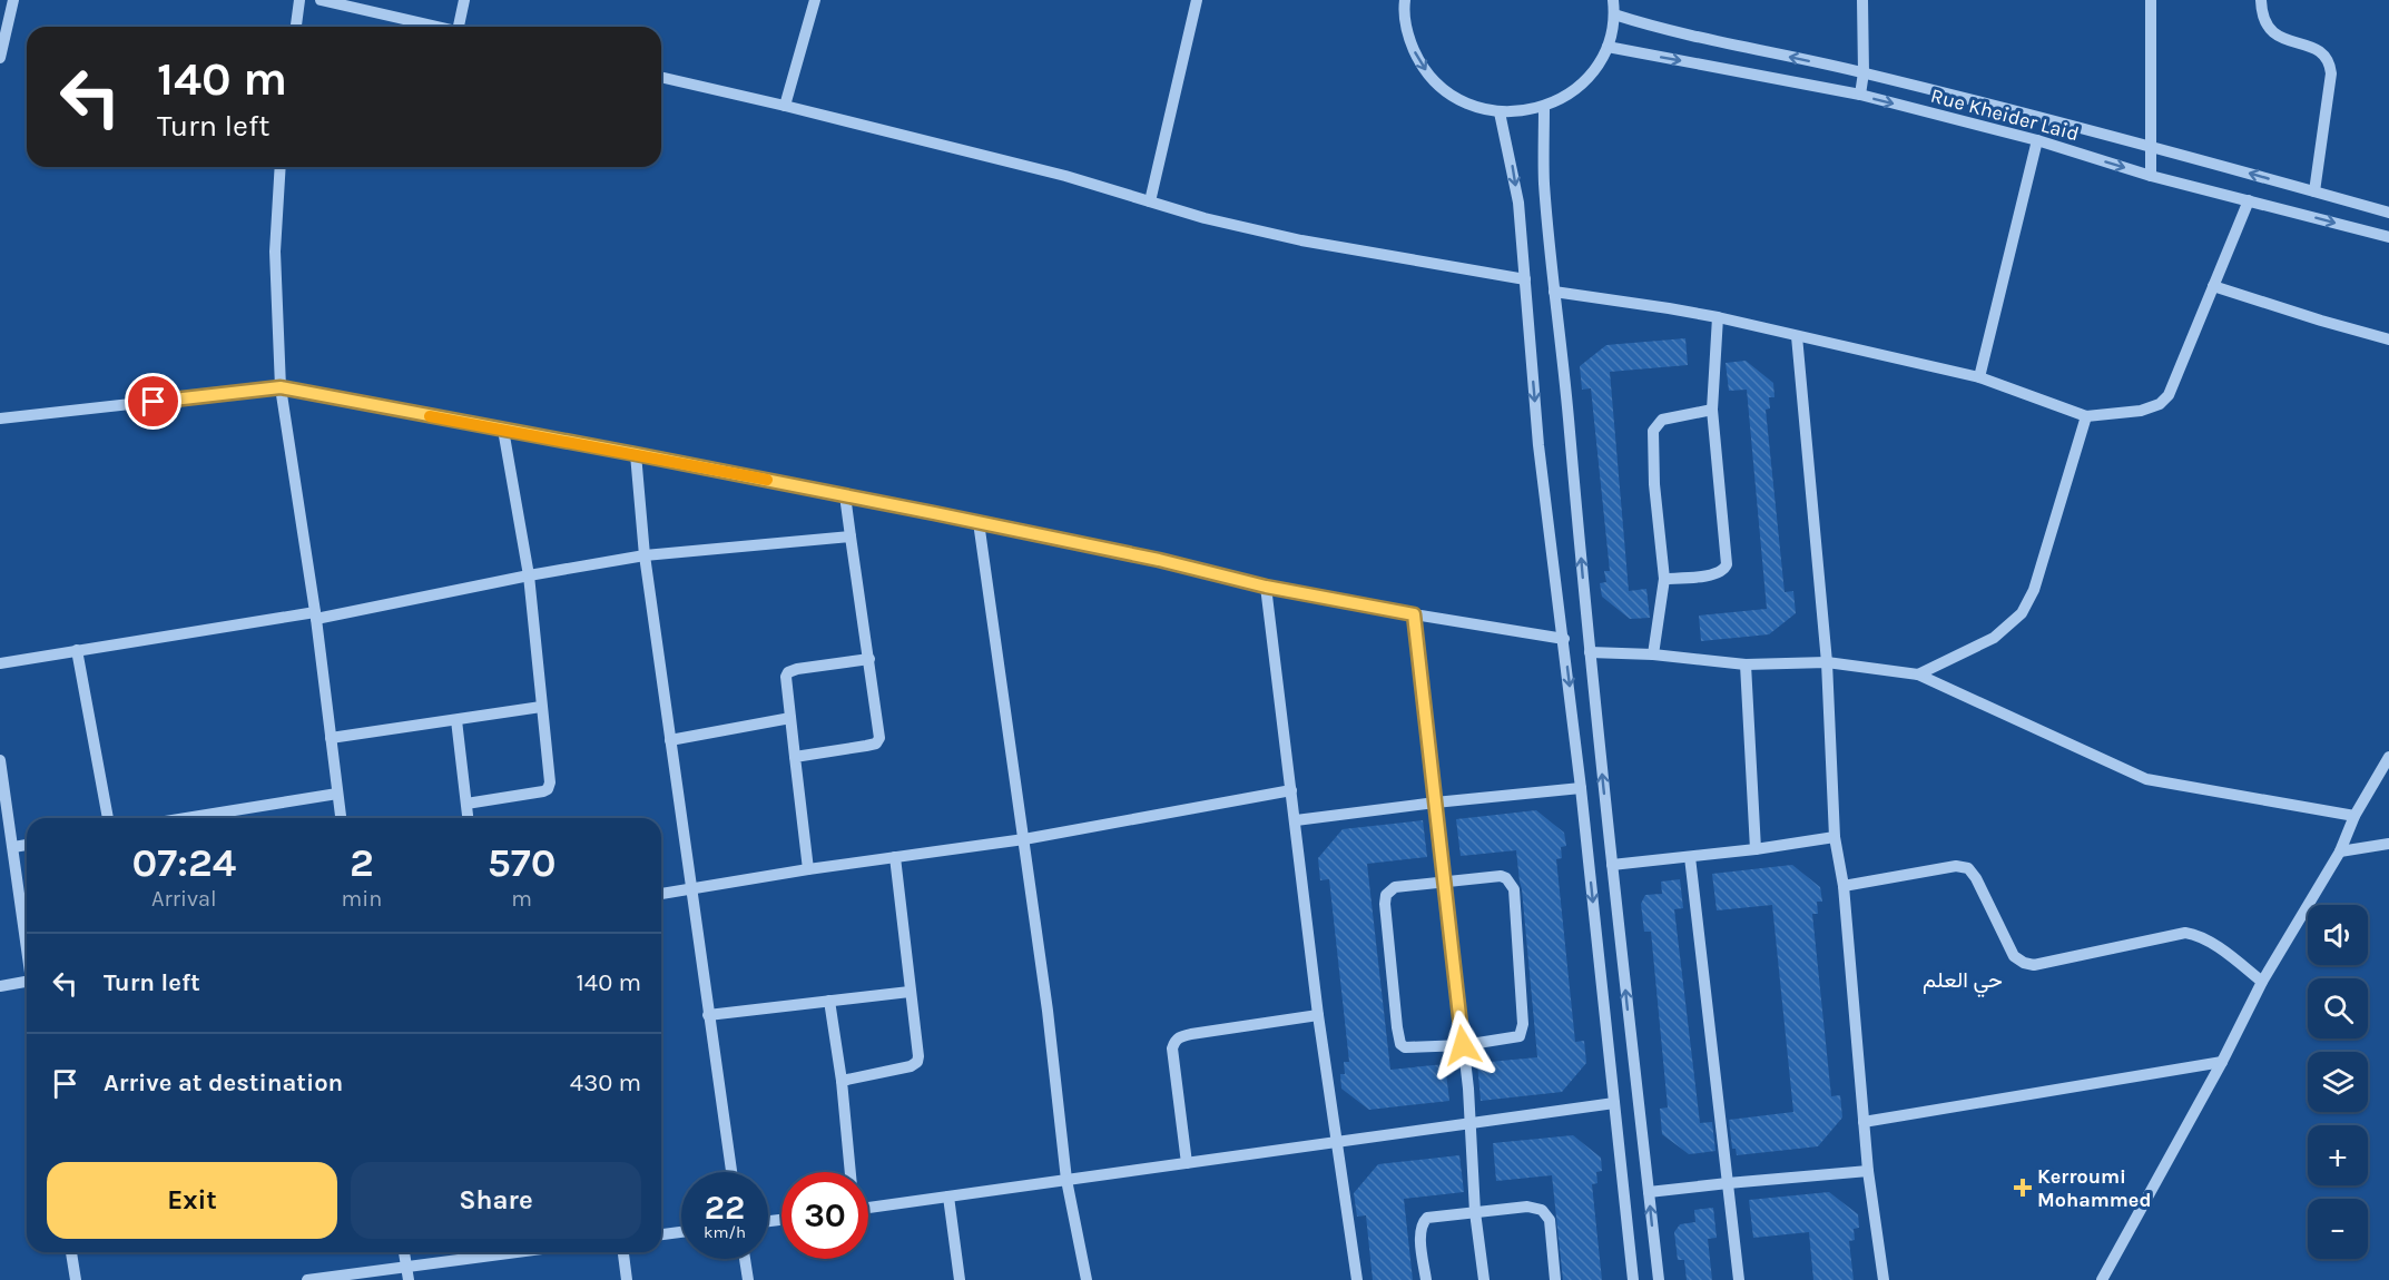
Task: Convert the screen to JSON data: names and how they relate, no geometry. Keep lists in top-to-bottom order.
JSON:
{
  "streets": {
    "street": ["Rue Kheider Laid"]
  },
  "districts": ["حي العلم"],
  "places": {
    "health": ["Kerroumi Mohammed"]
  },
  "page": {
    "turn": ["140 m", "Turn left"],
    "eta": [
      "07:24",
      "Arrival",
      "2",
      "min",
      "570",
      "m"
    ],
    "map_buttons": ["+", "−"],
    "list": [
      {
        "name": "Turn left",
        "value": "140 m"
      },
      {
        "name": "Arrive at destination",
        "value": "430 m"
      }
    ],
    "buttons": ["Exit", "Share"],
    "speed": "22 km/h",
    "limit": "30"
  }
}
